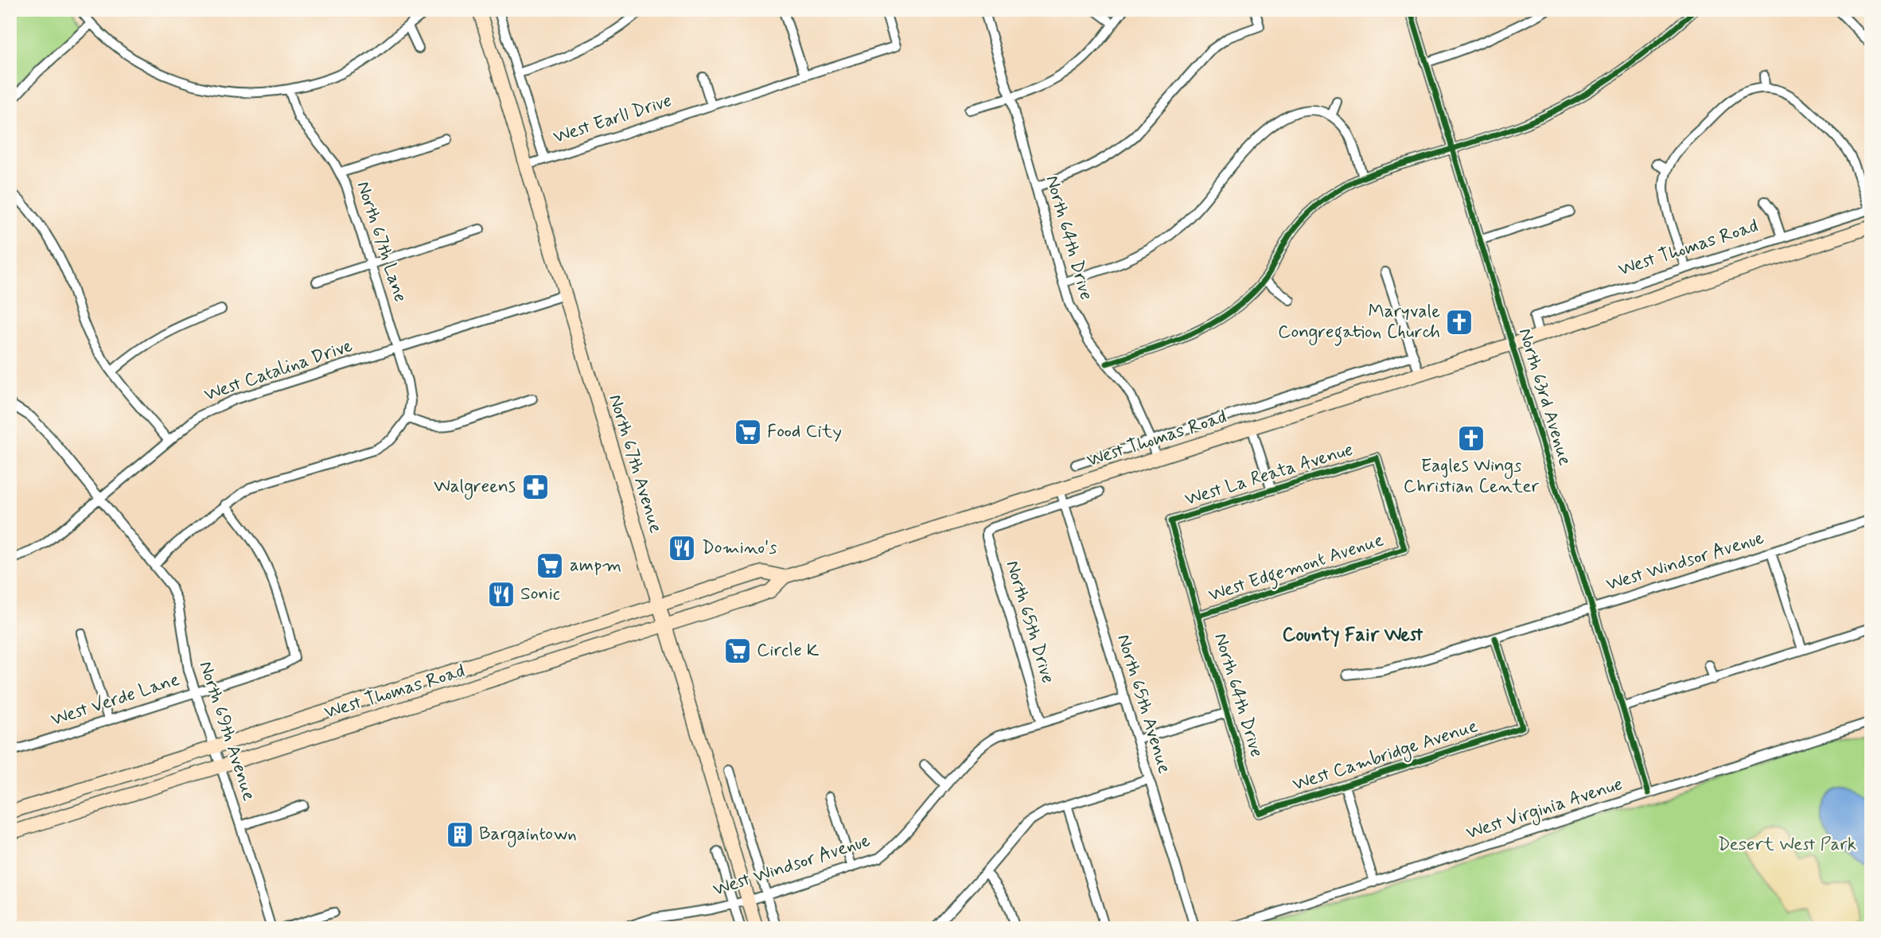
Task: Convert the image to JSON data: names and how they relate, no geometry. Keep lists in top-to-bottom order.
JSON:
{
  "streets": {
    "main road": ["West Thomas Road", "North 67th Avenue"],
    "street": [
      "West Earll Drive",
      "North 64th Drive",
      "North 67th Lane",
      "West Catalina Drive",
      "North 63rd Avenue",
      "West La Reata Avenue",
      "West Windsor Avenue",
      "West Edgemont Avenue",
      "North 65th Drive",
      "West Verde Lane",
      "North 65th Avenue",
      "North 69th Avenue",
      "West Cambridge Avenue",
      "West Virginia Avenue"
    ]
  },
  "crossings": [
    ["West Earll Drive", "North 67th Avenue"],
    ["North 64th Drive", "West Thomas Road"],
    ["North 64th Drive", "West La Reata Avenue"],
    ["North 64th Drive", "West Edgemont Avenue"],
    ["North 64th Drive", "West Cambridge Avenue"],
    ["North 67th Lane", "West Catalina Drive"],
    ["West Thomas Road", "North 63rd Avenue"],
    ["West Thomas Road", "North 67th Avenue"],
    ["West Thomas Road", "North 65th Drive"],
    ["West Thomas Road", "North 65th Avenue"],
    ["West Thomas Road", "North 69th Avenue"],
    ["West Catalina Drive", "North 67th Avenue"],
    ["West Catalina Drive", "North 69th Avenue"],
    ["North 63rd Avenue", "West Windsor Avenue"],
    ["North 63rd Avenue", "West Virginia Avenue"],
    ["North 67th Avenue", "West Windsor Avenue"],
    ["West La Reata Avenue", "West Edgemont Avenue"],
    ["West Windsor Avenue", "North 65th Drive"],
    ["West Windsor Avenue", "North 65th Avenue"],
    ["West Windsor Avenue", "West Cambridge Avenue"],
    ["West Verde Lane", "North 69th Avenue"]
  ],
  "districts": ["County Fair West"],
  "parks": ["Desert West Park"],
  "places": {
    "church": ["Maryvale Congregation Church", "Eagles Wings Christian Center"],
    "supermarket": ["Food City", "ampm", "Circle K"],
    "pharmacy": ["Walgreens"],
    "restaurant": ["Domino's", "Sonic"],
    "building": ["Bargaintown"]
  }
}
